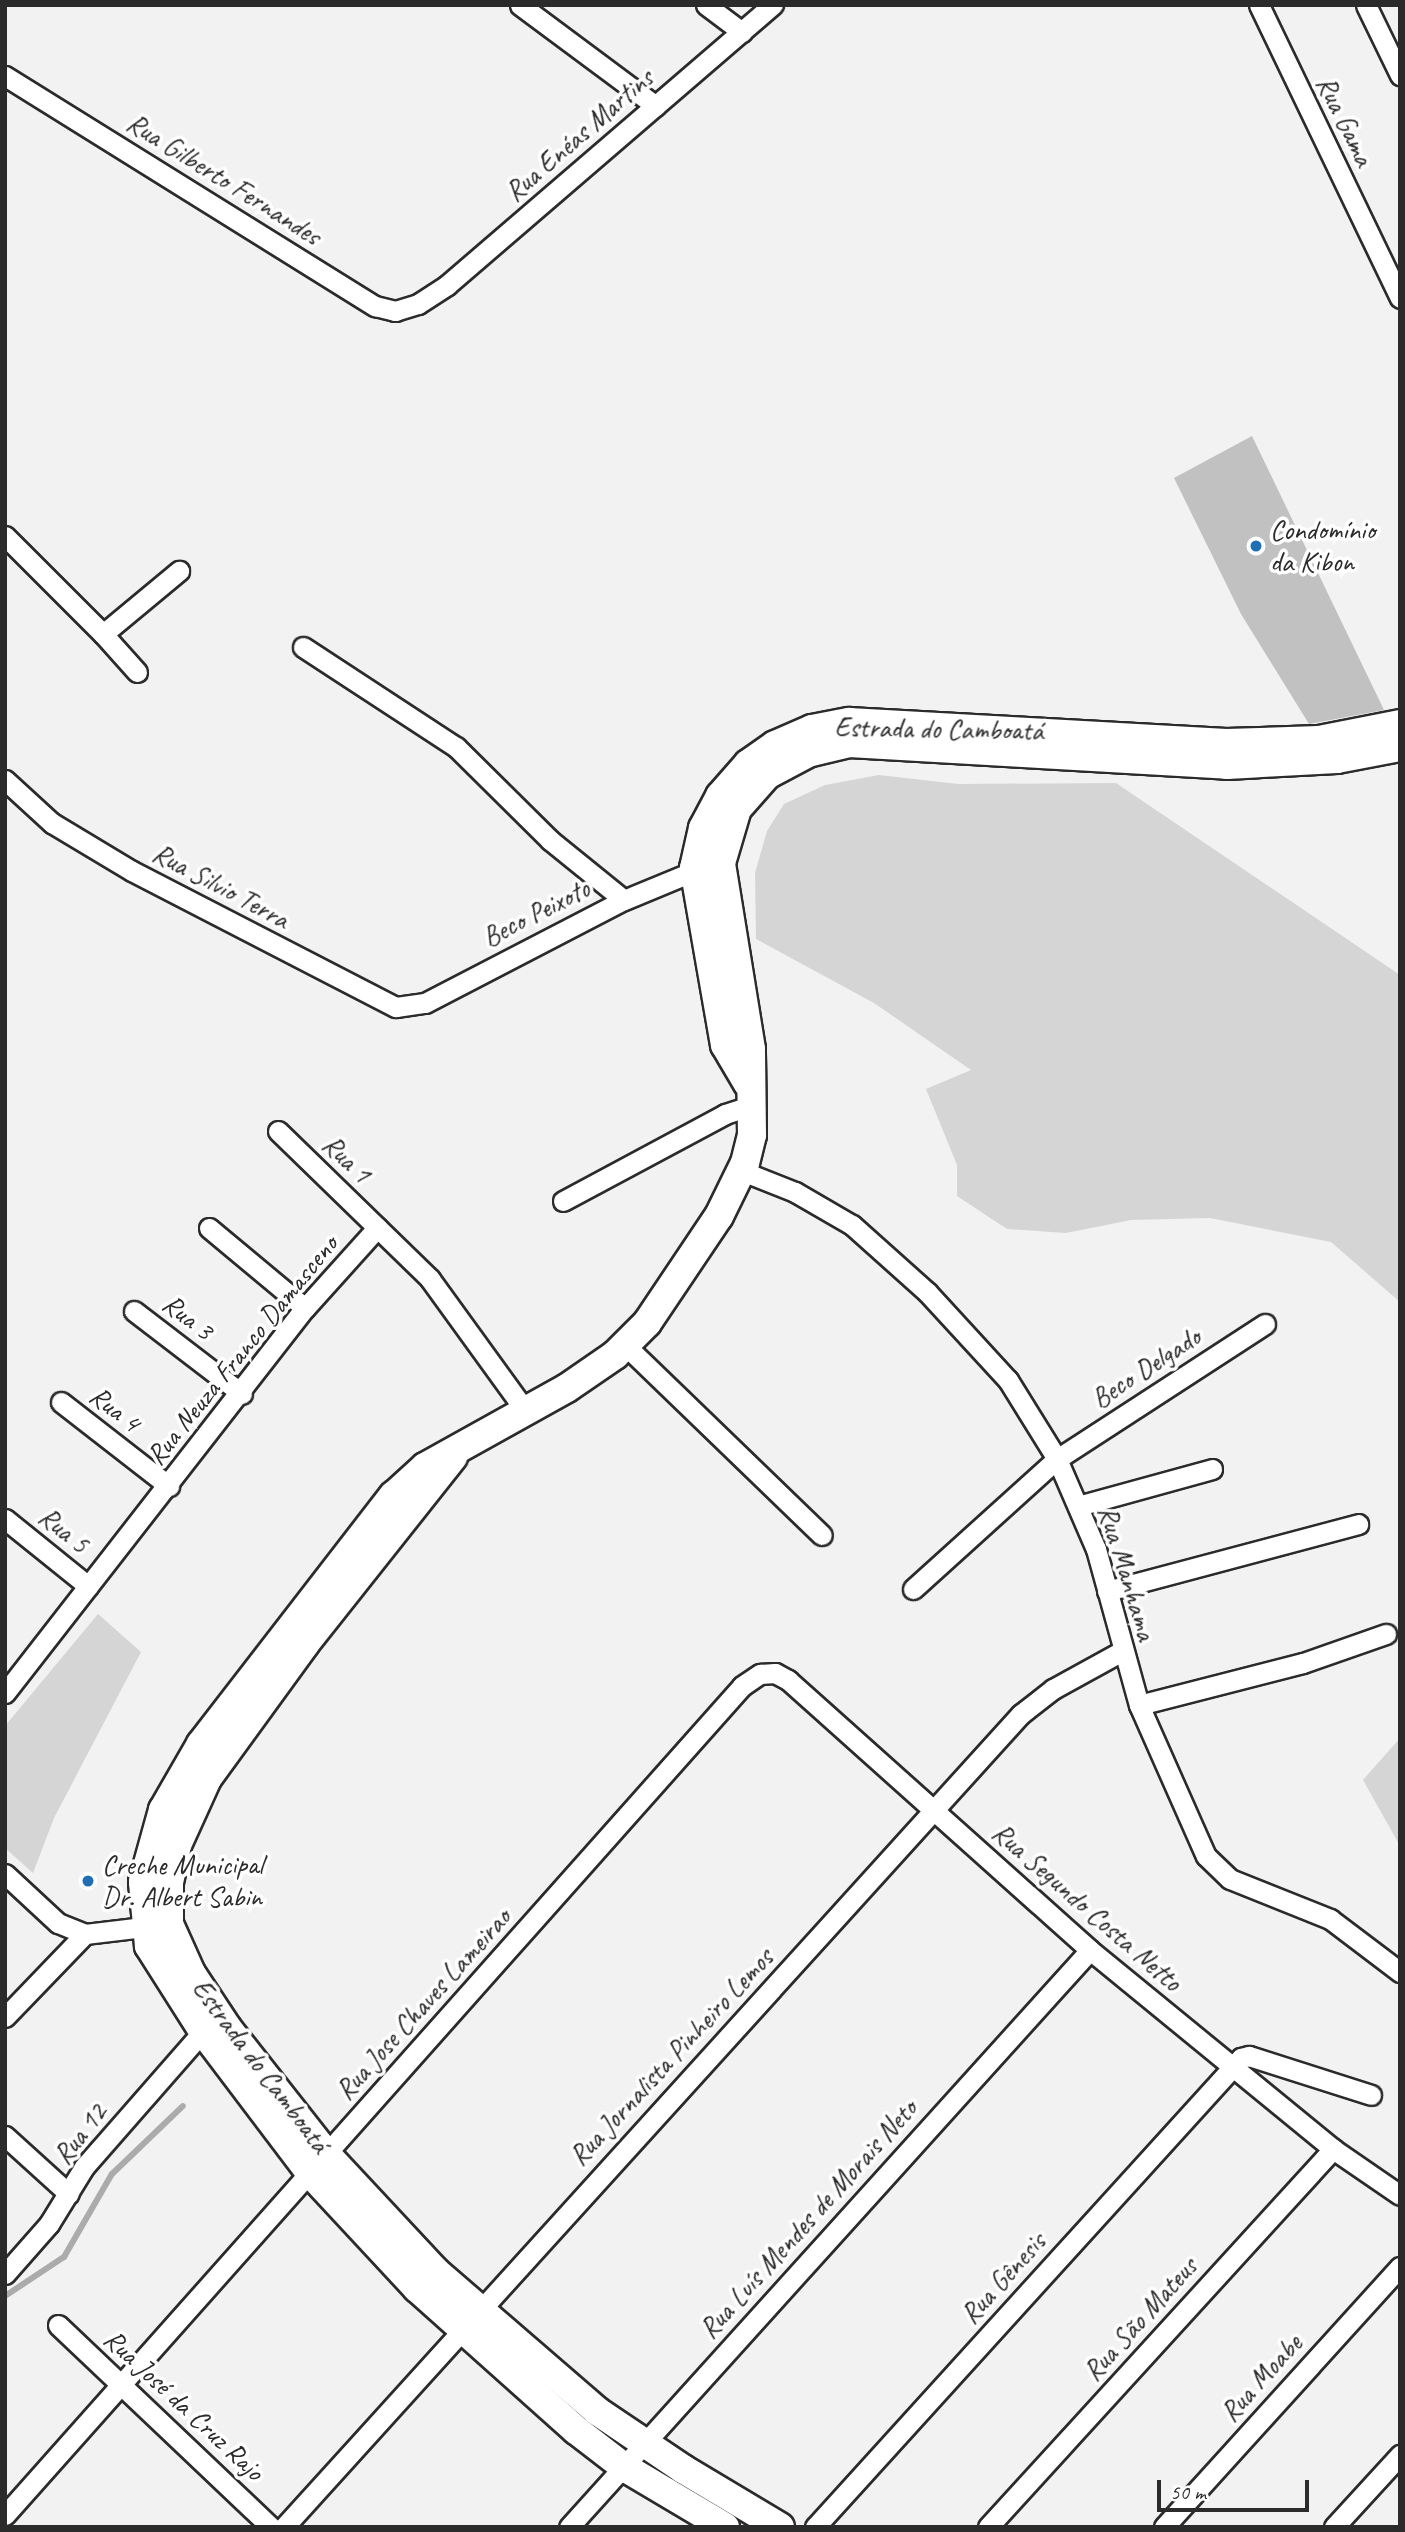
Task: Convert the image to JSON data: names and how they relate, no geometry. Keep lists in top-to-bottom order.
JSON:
{
  "streets": {
    "main road": ["Estrada do Camboatá"],
    "street": [
      "Rua Gama",
      "Rua Enéas Martins",
      "Rua Gilberto Fernandes",
      "Rua Silvio Terra",
      "Beco Peixoto",
      "Rua 1",
      "Rua 3",
      "Rua Neuza Franco Damasceno",
      "Beco Delgado",
      "Rua 4",
      "Rua 5",
      "Rua Manhama",
      "Rua Segundo Costa Netto",
      "Rua Jose Chaves Lameirao",
      "Rua Jornalista Pinheiro Lemos",
      "Rua 12",
      "Rua Luís Mendes de Morais Neto",
      "Rua Gênesis",
      "Rua São Mateus",
      "Rua Moabe",
      "Rua José da Cruz Rajo"
    ]
  },
  "crossings": [
    ["Rua Enéas Martins", "Rua Gilberto Fernandes"],
    ["Estrada do Camboatá", "Beco Peixoto"],
    ["Estrada do Camboatá", "Rua Neuza Franco Damasceno"],
    ["Estrada do Camboatá", "Rua Manhama"],
    ["Estrada do Camboatá", "Rua Jose Chaves Lameirao"],
    ["Estrada do Camboatá", "Rua Jornalista Pinheiro Lemos"],
    ["Estrada do Camboatá", "Rua 12"],
    ["Estrada do Camboatá", "Rua Luís Mendes de Morais Neto"],
    ["Rua Silvio Terra", "Beco Peixoto"],
    ["Rua 1", "Rua Neuza Franco Damasceno"],
    ["Rua 3", "Rua Neuza Franco Damasceno"],
    ["Rua Neuza Franco Damasceno", "Rua 4"],
    ["Rua Neuza Franco Damasceno", "Rua 5"],
    ["Beco Delgado", "Rua Manhama"],
    ["Rua Manhama", "Rua Jornalista Pinheiro Lemos"],
    ["Rua Segundo Costa Netto", "Rua Jose Chaves Lameirao"],
    ["Rua Segundo Costa Netto", "Rua Jornalista Pinheiro Lemos"],
    ["Rua Segundo Costa Netto", "Rua Luís Mendes de Morais Neto"],
    ["Rua Segundo Costa Netto", "Rua Gênesis"],
    ["Rua Segundo Costa Netto", "Rua São Mateus"],
    ["Rua Jose Chaves Lameirao", "Rua José da Cruz Rajo"]
  ],
  "places": ["Condomínio da Kibon", "Creche Municipal Dr. Albert Sabin"],
  "scale_bar": "50 m"
}
